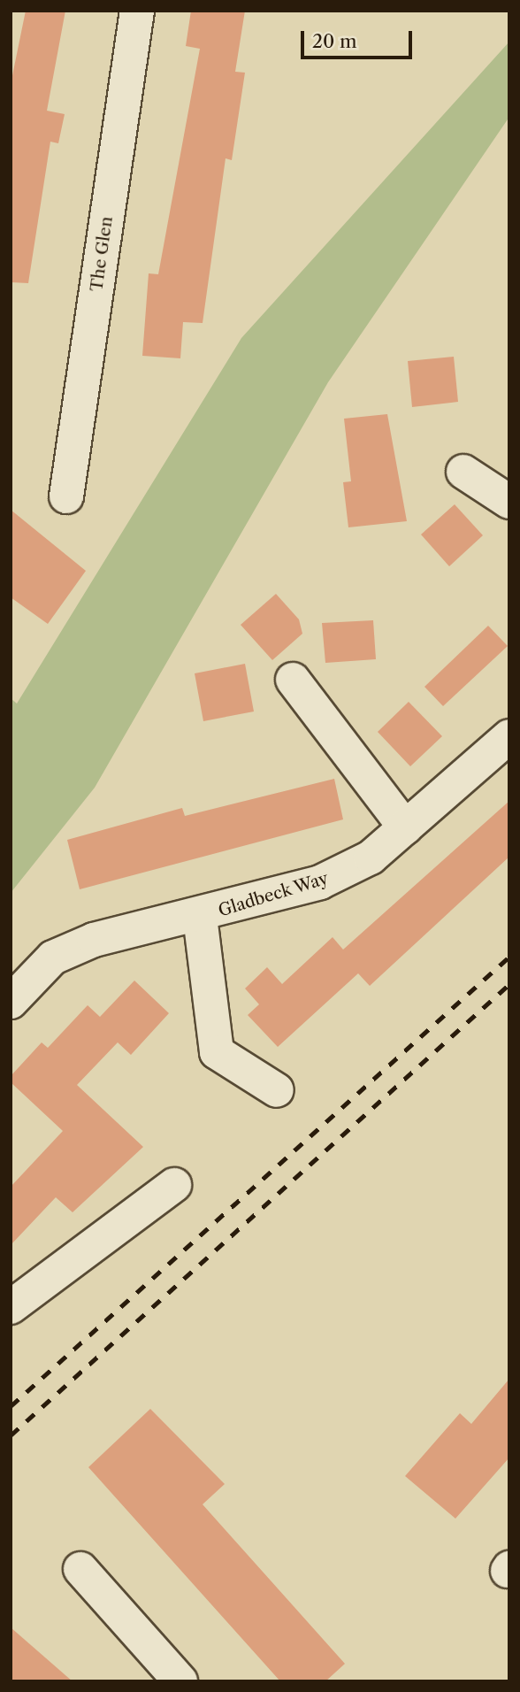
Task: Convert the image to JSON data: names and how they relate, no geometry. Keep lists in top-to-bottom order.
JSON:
{
  "streets": {
    "street": ["The Glen", "Gladbeck Way"]
  },
  "scale_bar": "20 m"
}
